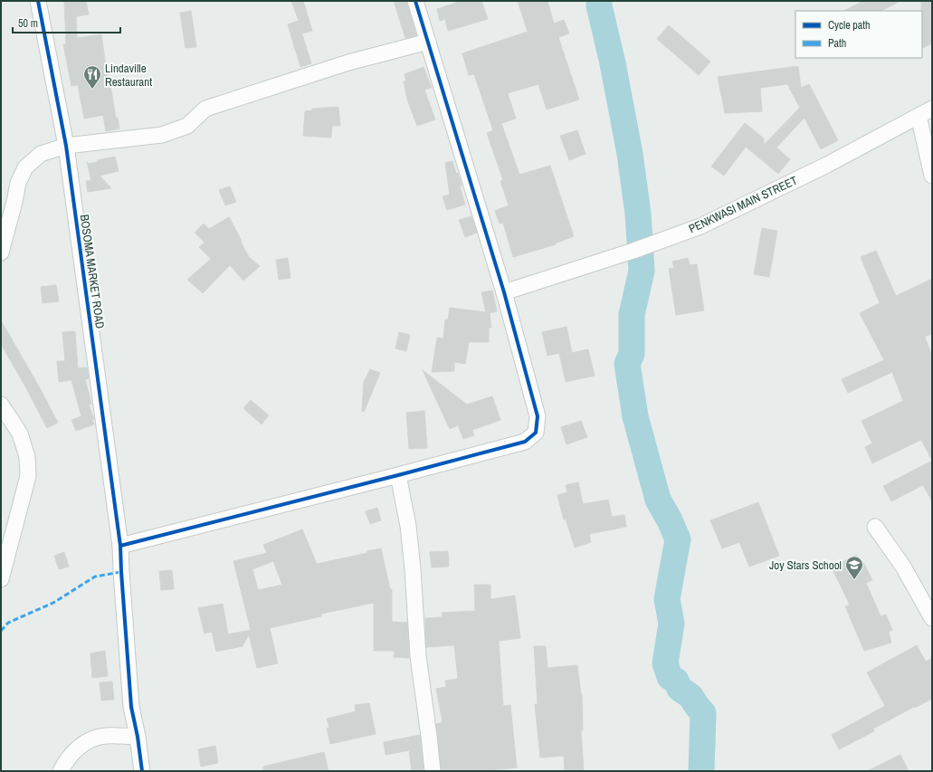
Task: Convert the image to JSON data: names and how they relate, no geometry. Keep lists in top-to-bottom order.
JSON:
{
  "streets": {
    "street": ["PENKWASI MAIN STREET", "BOSOMA MARKET ROAD"]
  },
  "places": {
    "restaurant": ["Lindaville Restaurant"],
    "school or university": ["Joy Stars School"]
  },
  "legend": ["Cycle path", "Path"],
  "scale_bar": "50 m"
}
